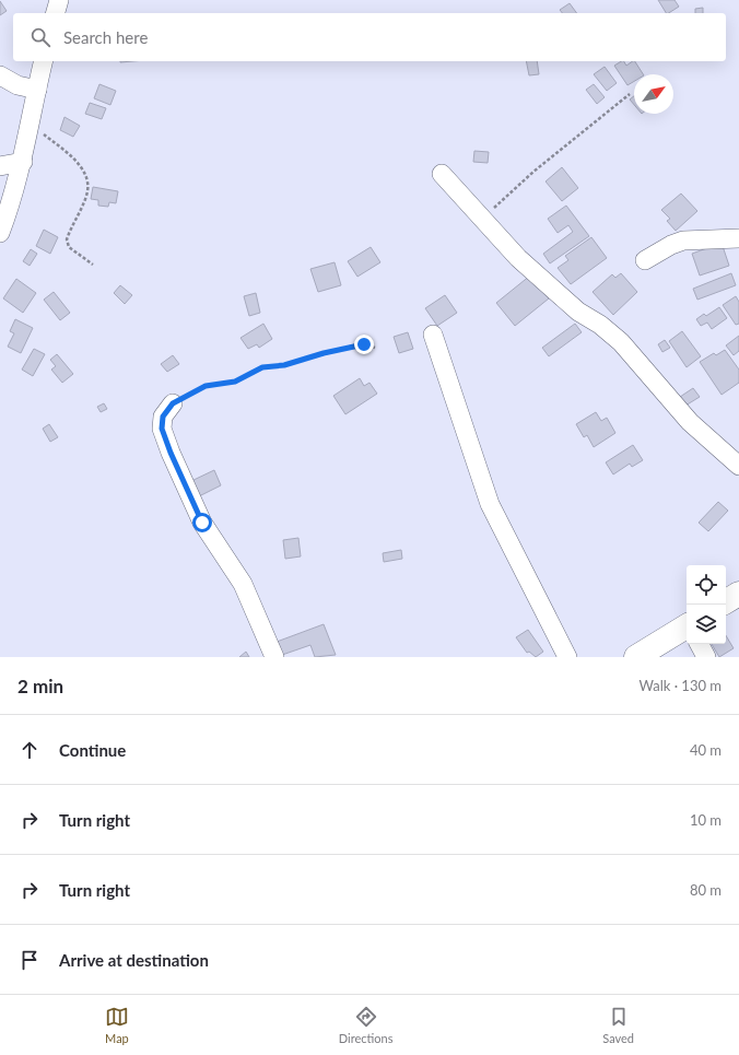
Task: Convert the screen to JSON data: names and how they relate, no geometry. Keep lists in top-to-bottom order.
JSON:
{
  "north": "top right",
  "page": {
    "search": "Search here",
    "heading": ["2 min", "Walk · 130 m"],
    "list": [
      ["Continue", "40 m"],
      ["Turn right", "10 m"],
      ["Turn right", "80 m"],
      "Arrive at destination"
    ],
    "nav": ["Map", "Directions", "Saved"]
  }
}
